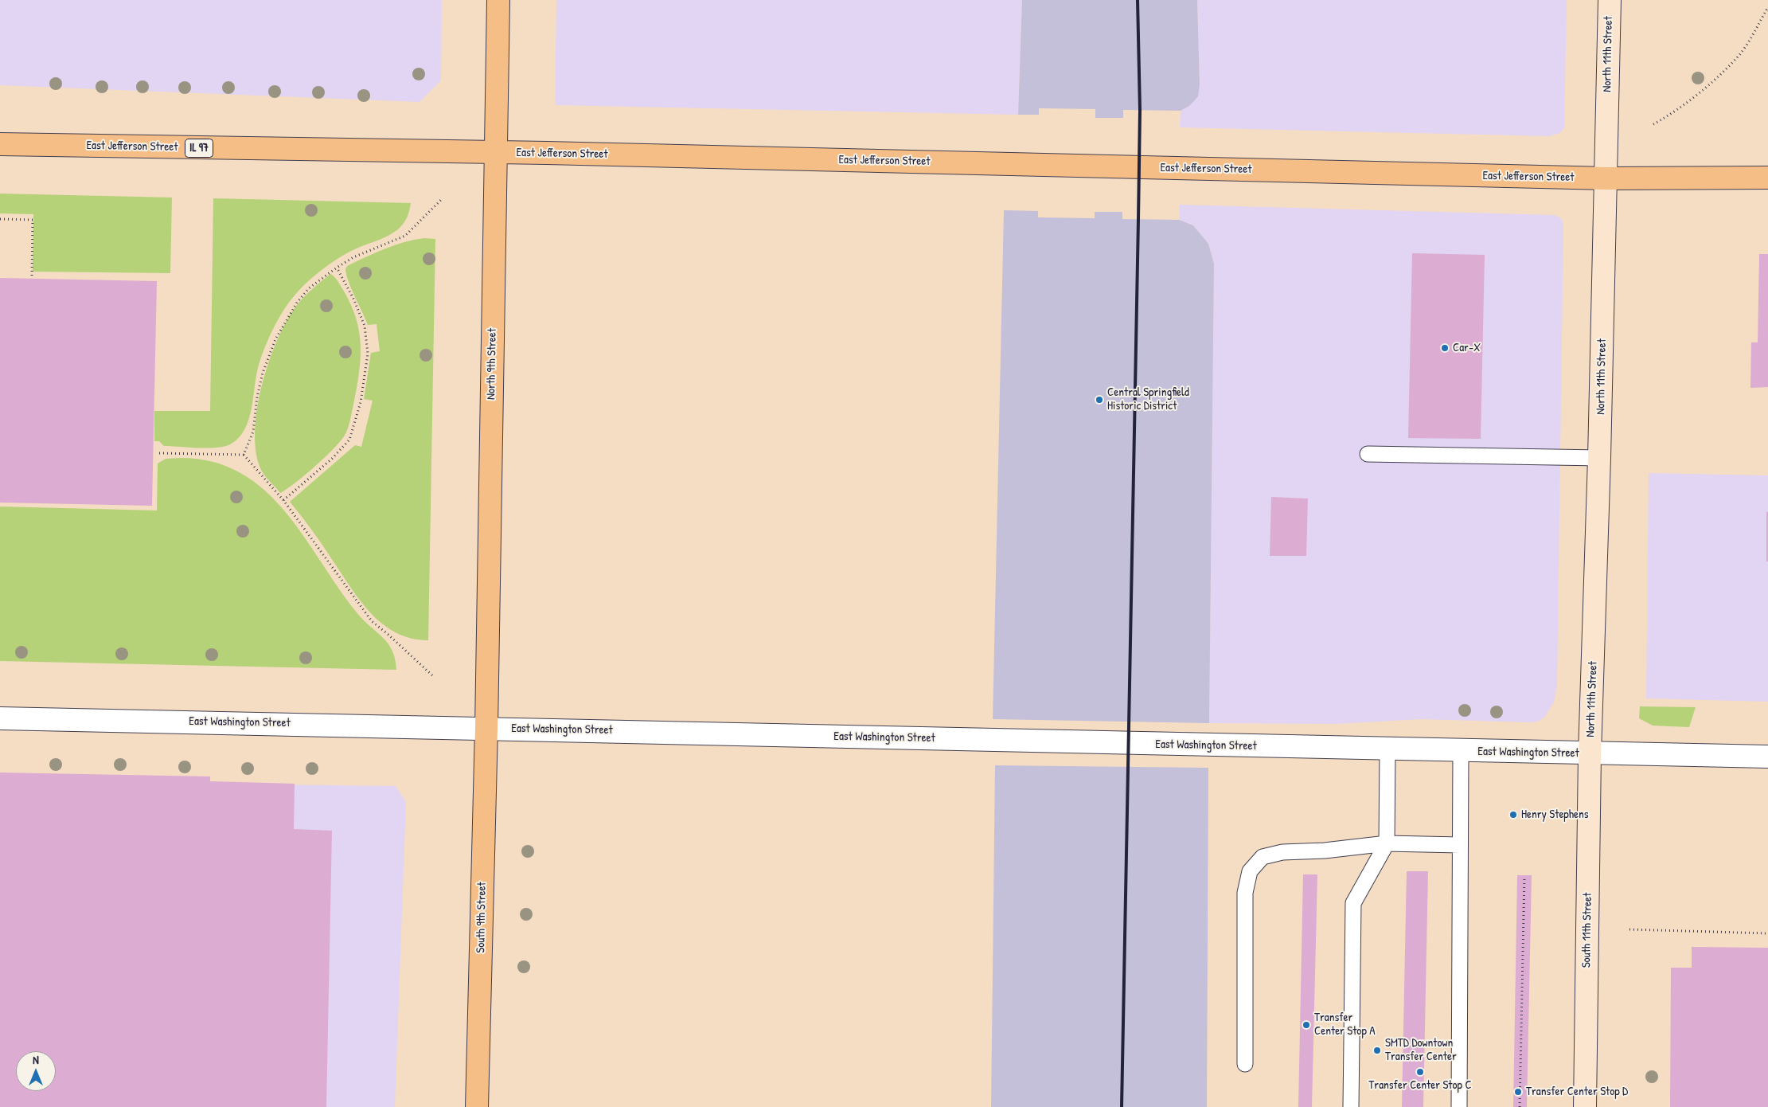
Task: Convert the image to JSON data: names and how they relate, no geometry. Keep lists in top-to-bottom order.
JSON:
{
  "streets": {
    "main road": [
      "East Jefferson Street",
      "IL 97",
      "North 9th Street",
      "South 9th Street"
    ],
    "street": ["North 11th Street", "East Washington Street", "South 11th Street"]
  },
  "crossings": [
    ["North 11th Street", "East Jefferson Street"],
    ["North 11th Street", "East Washington Street"],
    ["North 11th Street", "South 11th Street"],
    ["East Jefferson Street", "North 9th Street"],
    ["North 9th Street", "East Washington Street"],
    ["North 9th Street", "South 9th Street"],
    ["East Washington Street", "South 9th Street"],
    ["East Washington Street", "South 11th Street"]
  ],
  "places": [
    "Car-X",
    "Central Springfield Historic District",
    "Henry Stephens",
    "Transfer Center Stop A",
    "SMTD Downtown Transfer Center",
    "Transfer Center Stop C",
    "Transfer Center Stop D"
  ],
  "north": "top"
}
